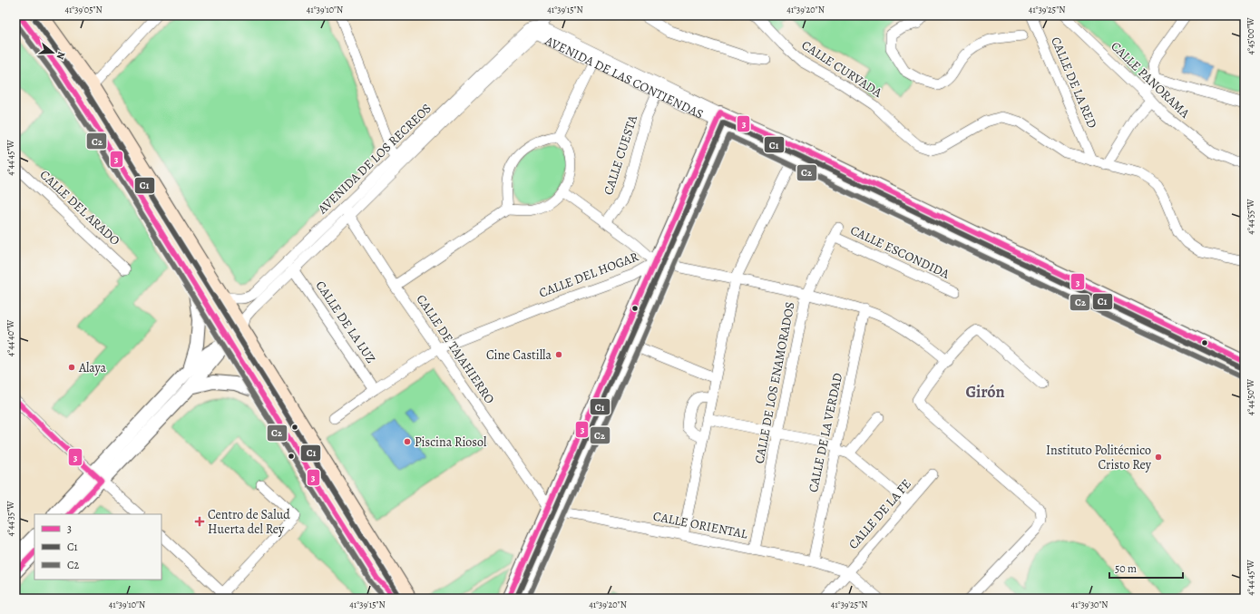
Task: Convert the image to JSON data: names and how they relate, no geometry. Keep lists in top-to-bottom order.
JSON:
{
  "streets": {
    "street": [
      "CALLE CURVADA",
      "AVENIDA DE LAS CONTIENDAS",
      "CALLE PANORAMA",
      "CALLE DE LA RED",
      "CALLE CUESTA",
      "AVENIDA DE LOS RECREOS",
      "CALLE DEL ARADO",
      "CALLE ESCONDIDA",
      "CALLE DEL HOGAR",
      "CALLE DE LA LUZ",
      "CALLE DE TAJAHIERRO",
      "CALLE DE LOS ENAMORADOS",
      "CALLE DE LA VERDAD",
      "CALLE DE LA FE",
      "CALLE ORIENTAL"
    ]
  },
  "crossings": [
    ["CALLE CURVADA", "CALLE DE LA RED"],
    ["AVENIDA DE LAS CONTIENDAS", "CALLE CUESTA"],
    ["AVENIDA DE LAS CONTIENDAS", "AVENIDA DE LOS RECREOS"],
    ["AVENIDA DE LOS RECREOS", "CALLE DE LA LUZ"],
    ["AVENIDA DE LOS RECREOS", "CALLE DE TAJAHIERRO"],
    ["CALLE ESCONDIDA", "CALLE DE LOS ENAMORADOS"],
    ["CALLE DEL HOGAR", "CALLE DE LA LUZ"],
    ["CALLE DEL HOGAR", "CALLE DE TAJAHIERRO"],
    ["CALLE DE TAJAHIERRO", "CALLE ORIENTAL"],
    ["CALLE DE LOS ENAMORADOS", "CALLE ORIENTAL"],
    ["CALLE DE LA VERDAD", "CALLE ORIENTAL"],
    ["CALLE DE LA FE", "CALLE ORIENTAL"]
  ],
  "districts": ["Girón"],
  "places": {
    "other": [
      "Cine Castilla",
      "Alaya",
      "Piscina Riosol",
      "Instituto Politécnico Cristo Rey"
    ],
    "health": ["Centro de Salud Huerta del Rey"]
  },
  "lines": ["transit line 3", "transit line C1", "transit line C2"],
  "legend": ["3", "C1", "C2"],
  "scale_bar": "50 m",
  "north": "right",
  "coordinates": [
    "41°39'05\"N",
    "41°39'10\"N",
    "41°39'15\"N",
    "41°39'20\"N",
    "41°39'25\"N",
    "4°45'00\"W",
    "4°44'45\"W",
    "4°44'55\"W",
    "4°44'40\"W",
    "4°44'50\"W",
    "4°44'35\"W",
    "41°39'30\"N"
  ]
}
